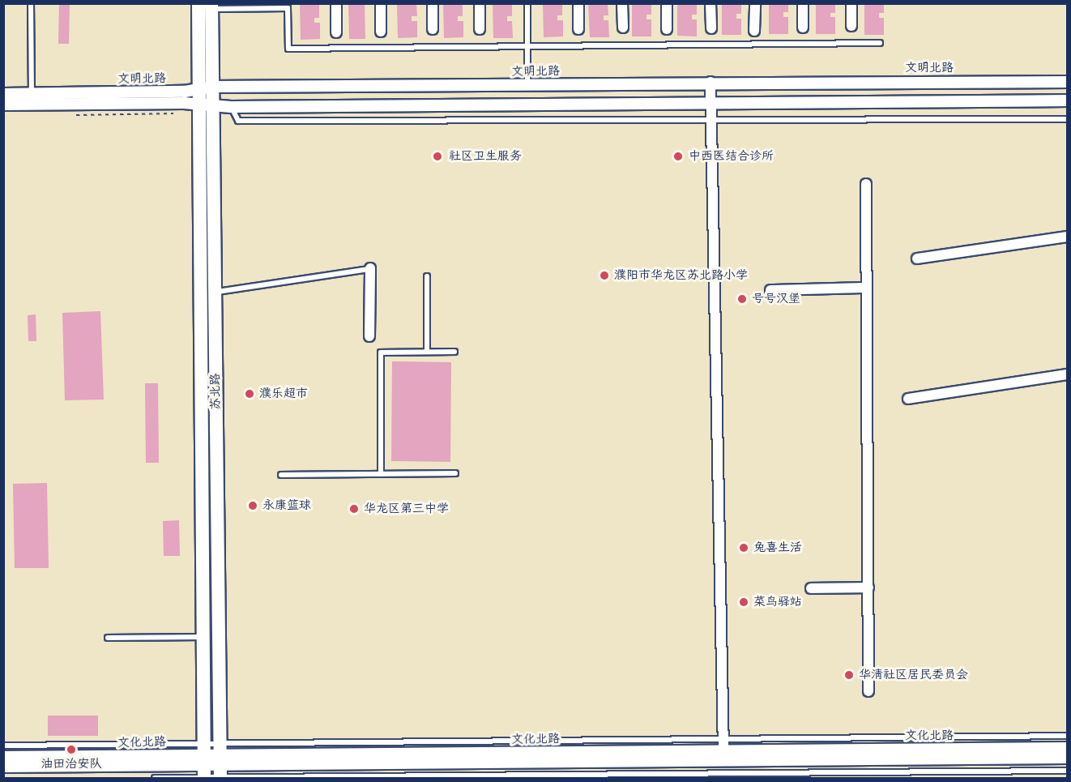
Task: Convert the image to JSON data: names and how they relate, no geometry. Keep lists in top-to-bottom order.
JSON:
{
  "streets": {
    "main road": ["苏北路"],
    "street": ["文明北路", "文化北路"]
  },
  "crossings": [
    ["文明北路", "苏北路"],
    ["苏北路", "文化北路"]
  ],
  "places": [
    "社区卫生服务",
    "中西医结合诊所",
    "濮阳市华龙区苏北路小学",
    "号号汉堡",
    "濮乐超市",
    "永康篮球",
    "华龙区第三中学",
    "兔喜生活",
    "菜鸟驿站",
    "华清社区居民委员会",
    "油田治安队"
  ]
}
